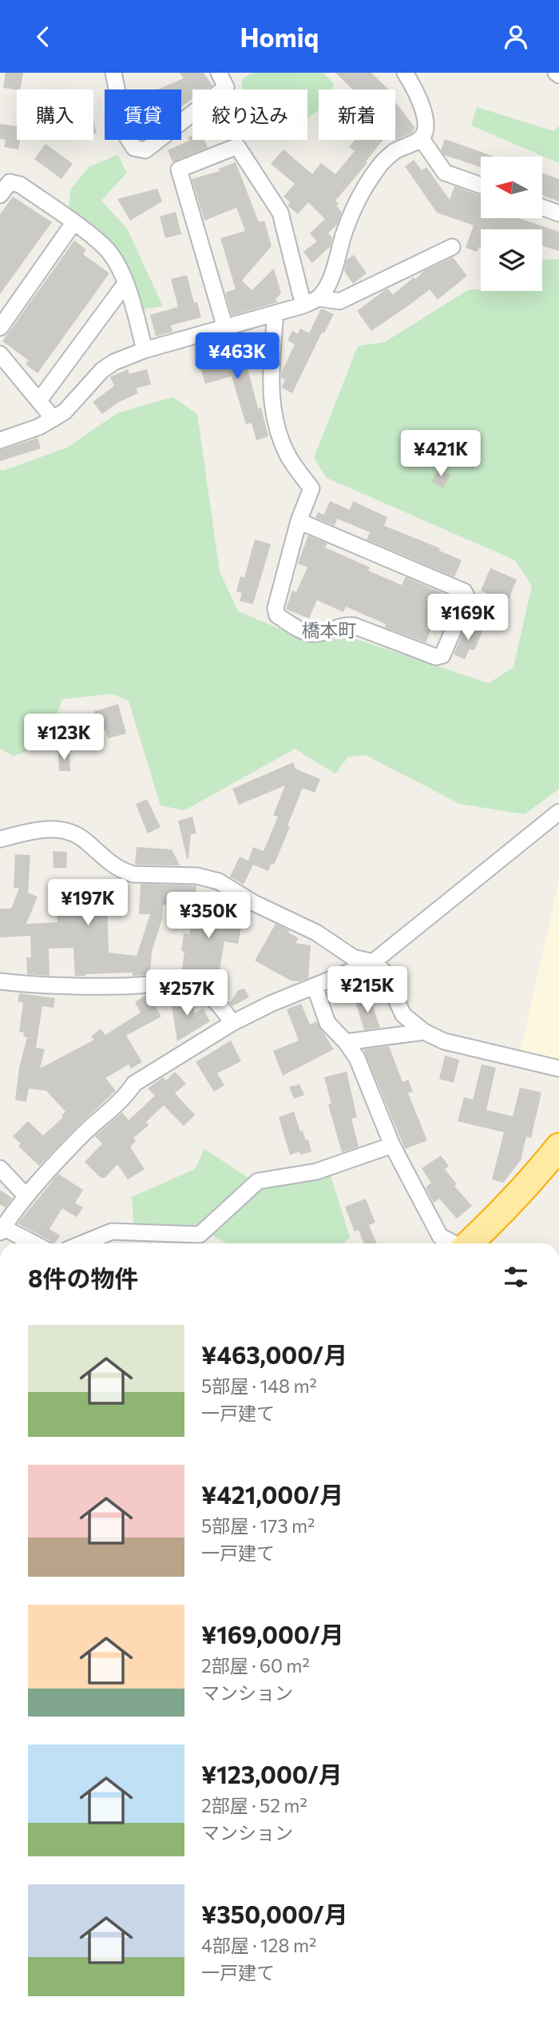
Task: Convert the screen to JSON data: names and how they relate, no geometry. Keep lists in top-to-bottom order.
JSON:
{
  "districts": ["橋本町"],
  "north": "left",
  "page": {
    "header": "Homiq",
    "chip": [
      "購入",
      "賃貸",
      "絞り込み",
      "新着"
    ],
    "price": [
      "¥463K",
      "¥421K",
      "¥169K",
      "¥123K",
      "¥197K",
      "¥350K",
      "¥215K",
      "¥257K"
    ],
    "heading": "8件の物件",
    "list": [
      {
        "name": "¥463,000/月",
        "note": "5部屋 · 148 m² · 一戸建て"
      },
      {
        "name": "¥421,000/月",
        "note": "5部屋 · 173 m² · 一戸建て"
      },
      {
        "name": "¥169,000/月",
        "note": "2部屋 · 60 m² · マンション"
      },
      {
        "name": "¥123,000/月",
        "note": "2部屋 · 52 m² · マンション"
      },
      {
        "name": "¥350,000/月",
        "note": "4部屋 · 128 m² · 一戸建て"
      }
    ]
  }
}
